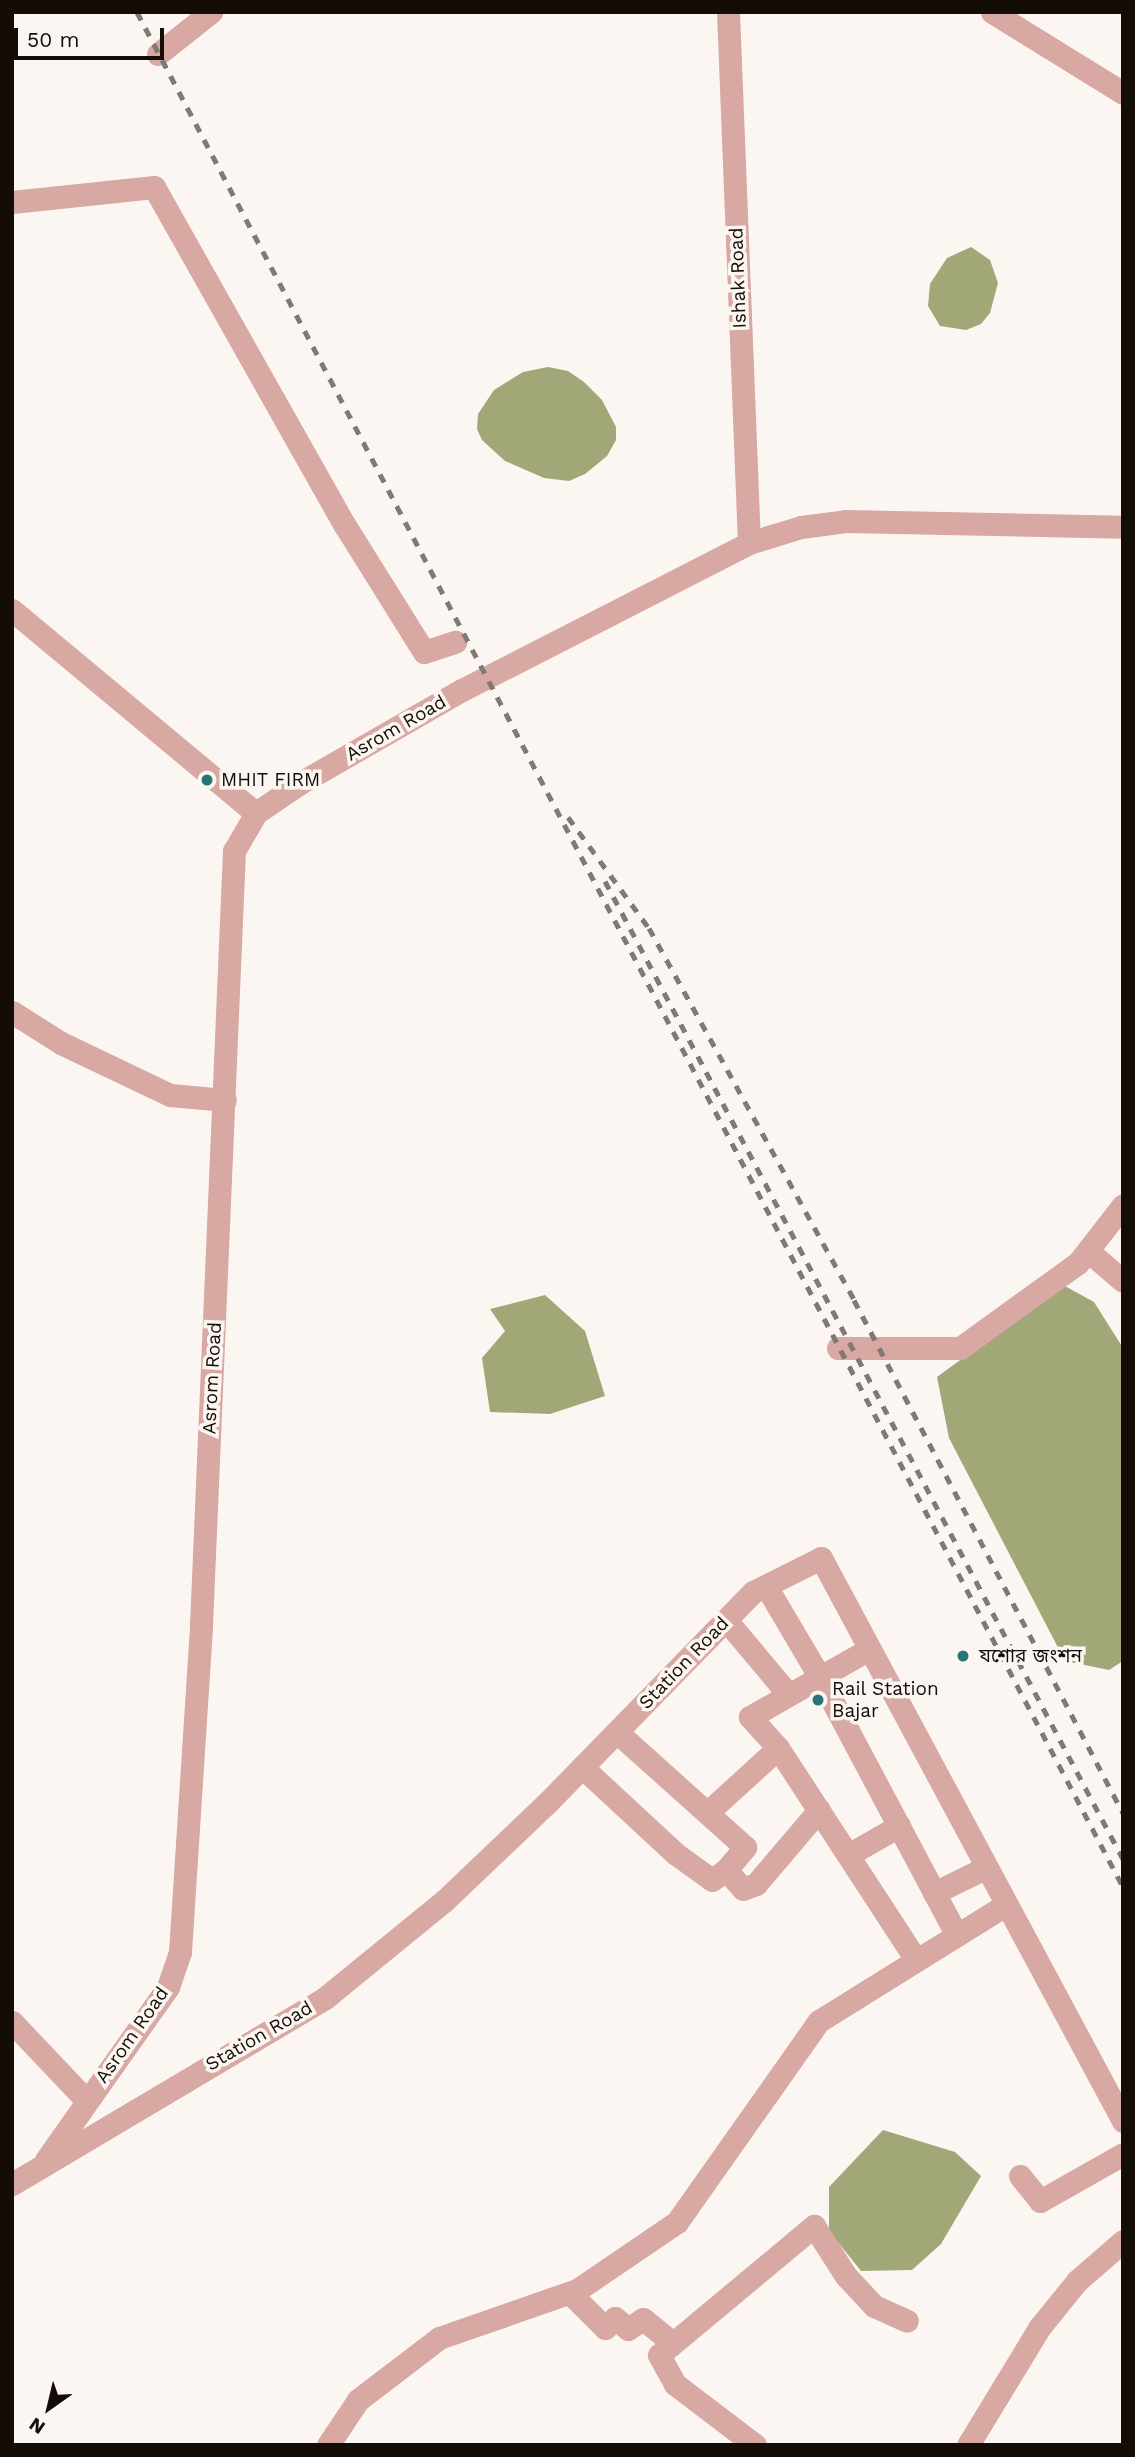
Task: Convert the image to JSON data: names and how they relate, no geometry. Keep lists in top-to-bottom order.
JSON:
{
  "streets": {
    "street": ["Ishak Road", "Asrom Road", "Station Road"]
  },
  "crossings": [
    ["Ishak Road", "Asrom Road"],
    ["Asrom Road", "Station Road"]
  ],
  "places": ["MHIT FIRM", "যশোর জংশন", "Rail Station Bajar"],
  "scale_bar": "50 m",
  "north": "bottom left"
}
